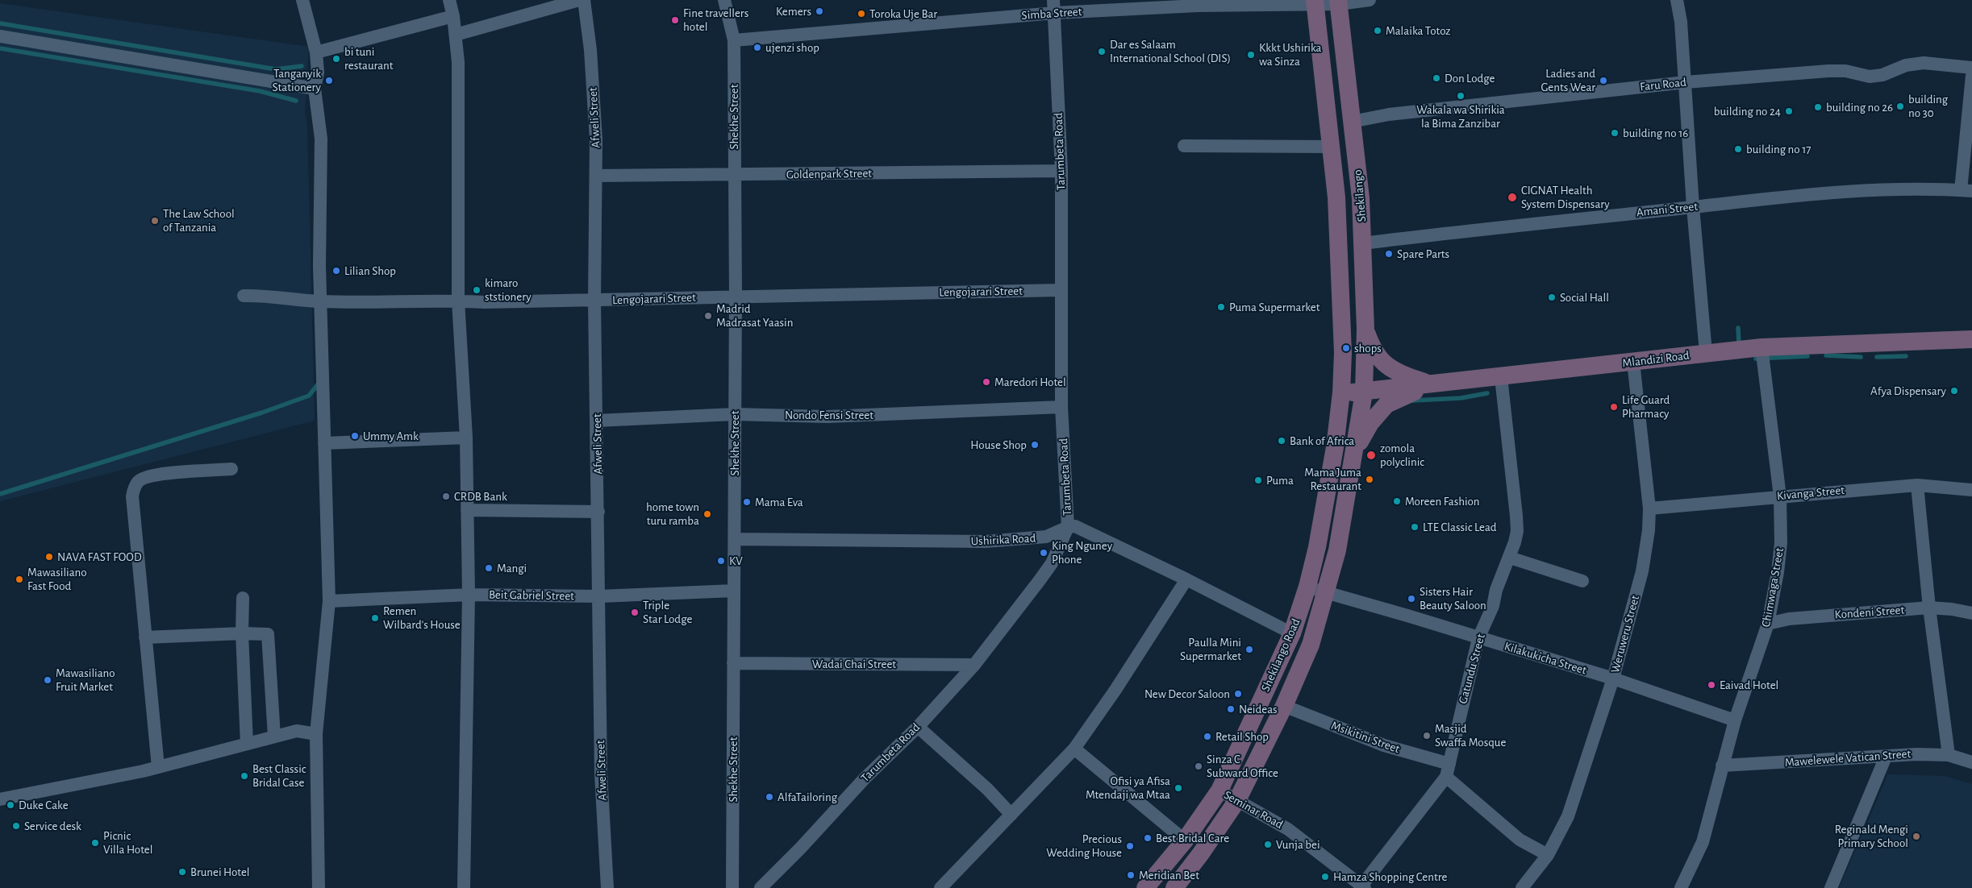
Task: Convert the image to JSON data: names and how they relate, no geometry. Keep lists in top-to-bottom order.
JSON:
{
  "streets": {
    "main road": ["Shekilango", "Mlandizi Road", "Shekilango Road"],
    "street": [
      "Simba Street",
      "Faru Road",
      "Shekhe Street",
      "Afweli Street",
      "Tarumbeta Road",
      "Goldenpark Street",
      "Amani Street",
      "Lengojarari Street",
      "Nondo Fensi Street",
      "Kivanga Street",
      "Ushirika Road",
      "Chimwaga Street",
      "Beit Gabriel Street",
      "Kondeni Street",
      "Weruweru Street",
      "Kilakukicha Street",
      "Wadai Chai Street",
      "Gatundu Street",
      "Msikitini Street",
      "Mawelewele Vatican Street",
      "Seminar Road"
    ]
  },
  "crossings": [
    ["Simba Street", "Shekhe Street"],
    ["Simba Street", "Tarumbeta Road"],
    ["Simba Street", "Shekilango"],
    ["Faru Road", "Shekilango"],
    ["Shekhe Street", "Goldenpark Street"],
    ["Shekhe Street", "Lengojarari Street"],
    ["Shekhe Street", "Nondo Fensi Street"],
    ["Shekhe Street", "Ushirika Road"],
    ["Shekhe Street", "Beit Gabriel Street"],
    ["Shekhe Street", "Wadai Chai Street"],
    ["Afweli Street", "Goldenpark Street"],
    ["Afweli Street", "Lengojarari Street"],
    ["Afweli Street", "Nondo Fensi Street"],
    ["Afweli Street", "Beit Gabriel Street"],
    ["Tarumbeta Road", "Goldenpark Street"],
    ["Tarumbeta Road", "Lengojarari Street"],
    ["Tarumbeta Road", "Nondo Fensi Street"],
    ["Tarumbeta Road", "Ushirika Road"],
    ["Tarumbeta Road", "Wadai Chai Street"],
    ["Shekilango", "Amani Street"],
    ["Shekilango", "Mlandizi Road"],
    ["Shekilango", "Shekilango Road"],
    ["Mlandizi Road", "Chimwaga Street"],
    ["Mlandizi Road", "Weruweru Street"],
    ["Mlandizi Road", "Shekilango Road"],
    ["Mlandizi Road", "Gatundu Street"],
    ["Kivanga Street", "Chimwaga Street"],
    ["Kivanga Street", "Weruweru Street"],
    ["Chimwaga Street", "Kondeni Street"],
    ["Chimwaga Street", "Kilakukicha Street"],
    ["Chimwaga Street", "Mawelewele Vatican Street"],
    ["Weruweru Street", "Kilakukicha Street"],
    ["Shekilango Road", "Kilakukicha Street"],
    ["Shekilango Road", "Msikitini Street"],
    ["Shekilango Road", "Seminar Road"],
    ["Kilakukicha Street", "Gatundu Street"],
    ["Gatundu Street", "Msikitini Street"],
    ["Gatundu Street", "Seminar Road"]
  ],
  "places": [
    "Kemers",
    "Toroka Uje Bar",
    "Fine travellers hotel",
    "Malaika Totoz",
    "ujenzi shop",
    "Dar es Salaam International School (DIS)",
    "Kkkt Ushirika wa Sinza",
    "bi tuni restaurant",
    "Don Lodge",
    "Tanganyik Stationery",
    "Ladies and Gents Wear",
    "Wakala wa Shirikia la Bima Zanzibar",
    "building no 30",
    "building no 26",
    "building no 24",
    "building no 16",
    "building no 17",
    "CIGNAT Health System Dispensary",
    "The Law School of Tanzania",
    "Spare Parts",
    "Lilian Shop",
    "kimaro ststionery",
    "Social Hall",
    "Puma Supermarket",
    "Madrid Madrasat Yaasin",
    "shops",
    "Maredori Hotel",
    "Afya Dispensary",
    "Life Guard Pharmacy",
    "Ummy Amk",
    "Bank of Africa",
    "House Shop",
    "zomola polyclinic",
    "Mama Juma Restaurant",
    "Puma",
    "CRDB Bank",
    "Moreen Fashion",
    "Mama Eva",
    "home town turu ramba",
    "LTE Classic Lead",
    "King Nguney Phone",
    "NAVA FAST FOOD",
    "KV",
    "Mangi",
    "Mawasiliano Fast Food",
    "Sisters Hair Beauty Saloon",
    "Triple Star Lodge",
    "Remen Wilbard's House",
    "Paulla Mini Supermarket",
    "Mawasiliano Fruit Market",
    "Eaivad Hotel",
    "New Decor Saloon",
    "Neideas",
    "Masjid Swaffa Mosque",
    "Retail Shop",
    "Sinza C Subward Office",
    "Best Classic Bridal Case",
    "Ofisi ya Afisa Mtendaji wa Mtaa",
    "AlfaTailoring",
    "Duke Cake",
    "Service desk",
    "Reginald Mengi Primary School",
    "Best Bridal Care",
    "Picnic Villa Hotel",
    "Vunja bei",
    "Precious Wedding House",
    "Brunei Hotel",
    "Meridian Bet",
    "Hamza Shopping Centre"
  ]
}
